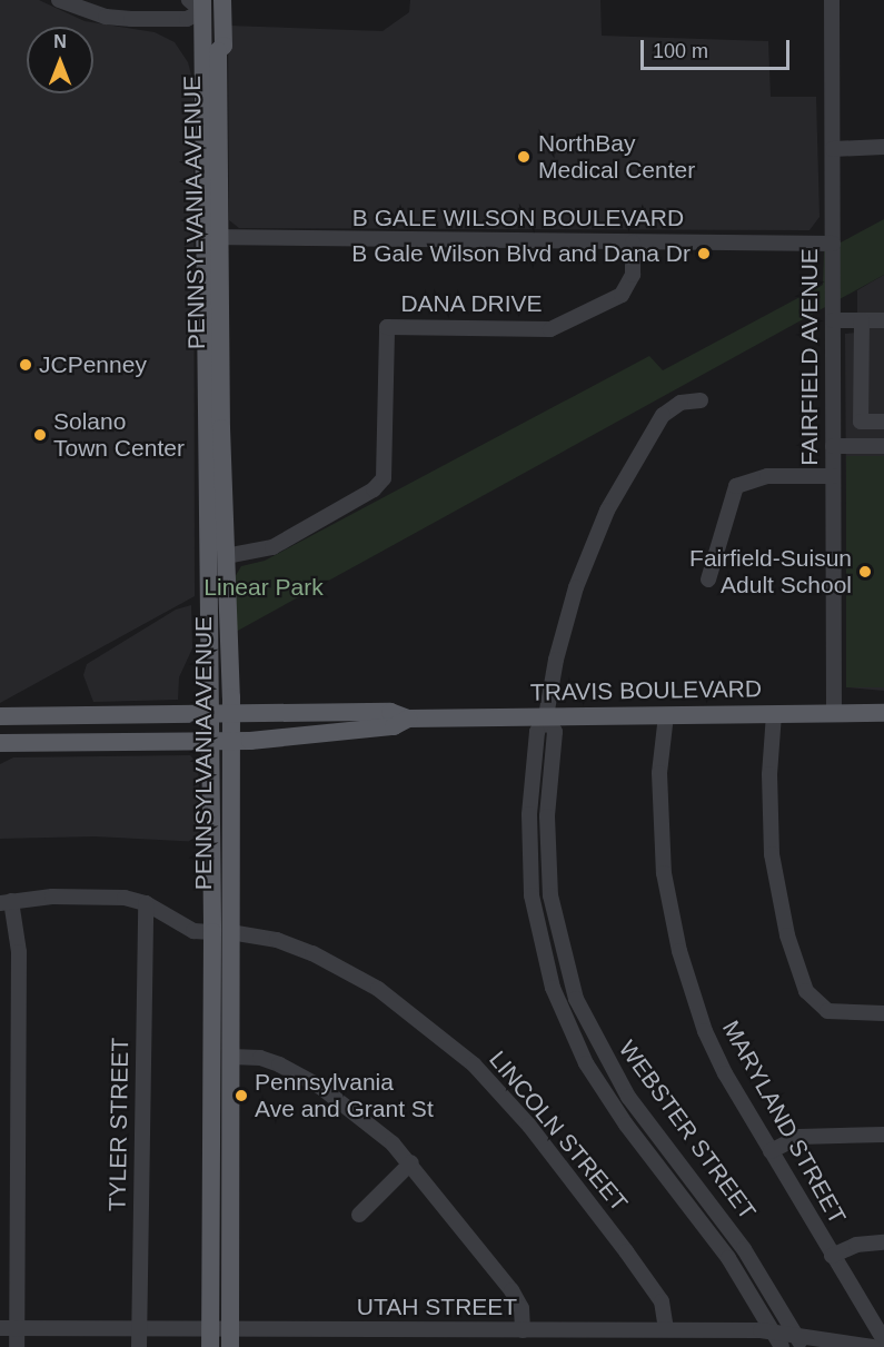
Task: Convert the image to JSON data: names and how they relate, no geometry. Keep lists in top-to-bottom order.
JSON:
{
  "streets": {
    "main road": ["PENNSYLVANIA AVENUE", "TRAVIS BOULEVARD"],
    "street": [
      "B GALE WILSON BOULEVARD",
      "DANA DRIVE",
      "FAIRFIELD AVENUE",
      "MARYLAND STREET",
      "TYLER STREET",
      "WEBSTER STREET",
      "LINCOLN STREET",
      "UTAH STREET"
    ]
  },
  "crossings": [
    ["PENNSYLVANIA AVENUE", "B GALE WILSON BOULEVARD"],
    ["PENNSYLVANIA AVENUE", "DANA DRIVE"],
    ["PENNSYLVANIA AVENUE", "TRAVIS BOULEVARD"],
    ["PENNSYLVANIA AVENUE", "LINCOLN STREET"],
    ["PENNSYLVANIA AVENUE", "UTAH STREET"],
    ["B GALE WILSON BOULEVARD", "DANA DRIVE"],
    ["B GALE WILSON BOULEVARD", "FAIRFIELD AVENUE"],
    ["FAIRFIELD AVENUE", "TRAVIS BOULEVARD"],
    ["TRAVIS BOULEVARD", "MARYLAND STREET"],
    ["TRAVIS BOULEVARD", "WEBSTER STREET"],
    ["TYLER STREET", "LINCOLN STREET"],
    ["TYLER STREET", "UTAH STREET"],
    ["WEBSTER STREET", "UTAH STREET"],
    ["LINCOLN STREET", "UTAH STREET"]
  ],
  "parks": ["Linear Park"],
  "places": [
    "NorthBay Medical Center",
    "B Gale Wilson Blvd and Dana Dr",
    "JCPenney",
    "Solano Town Center",
    "Fairfield-Suisun Adult School",
    "Pennsylvania Ave and Grant St"
  ],
  "scale_bar": "100 m",
  "north": "top"
}
